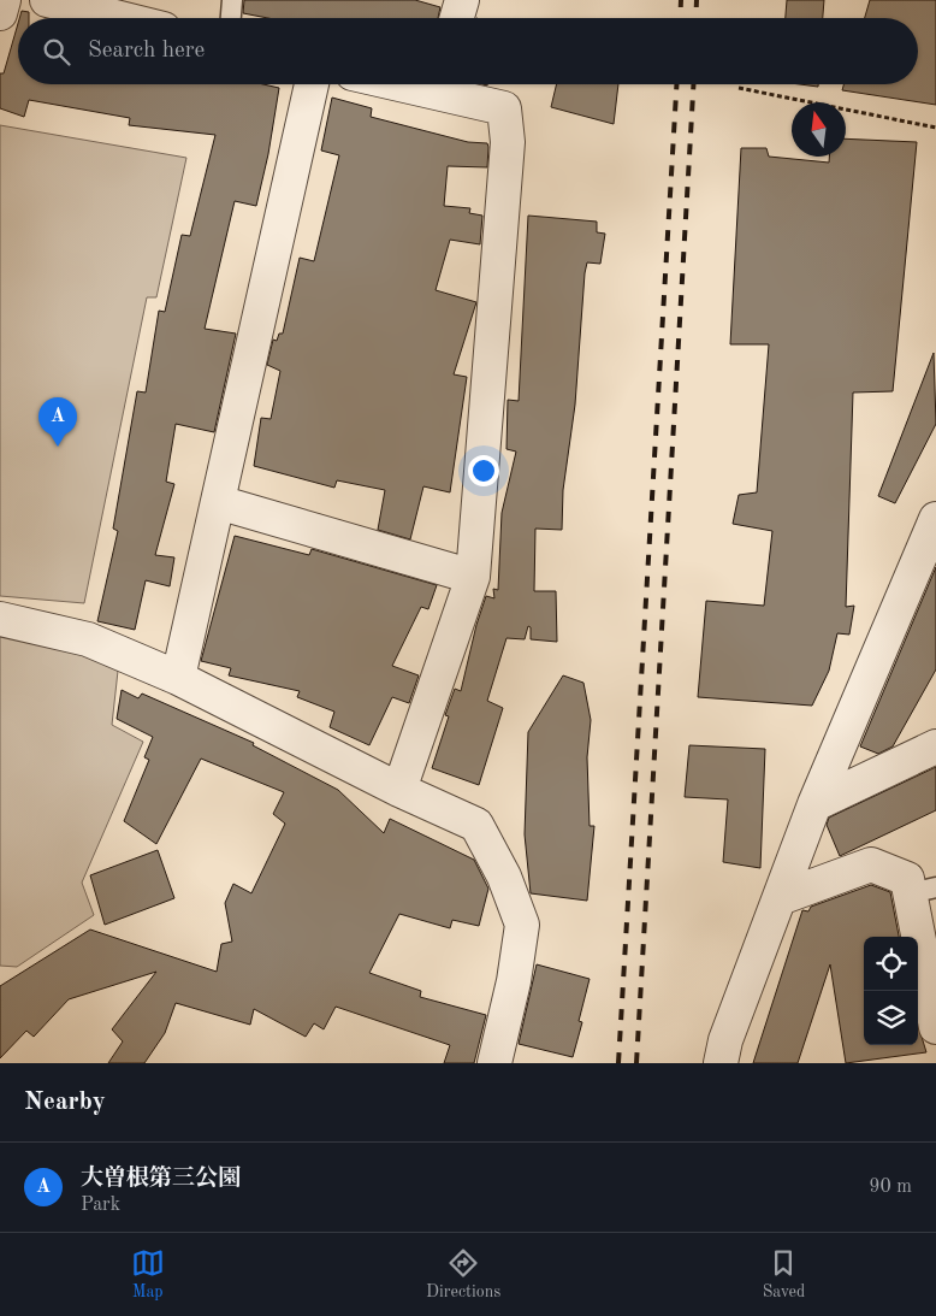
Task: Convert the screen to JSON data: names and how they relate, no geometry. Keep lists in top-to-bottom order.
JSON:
{
  "north": "top",
  "page": {
    "search": "Search here",
    "pins": "A",
    "heading": "Nearby",
    "list": [
      {
        "mark": "A",
        "name": "大曽根第三公園",
        "note": "Park",
        "value": "90 m"
      }
    ],
    "nav": ["Map", "Directions", "Saved"]
  }
}
